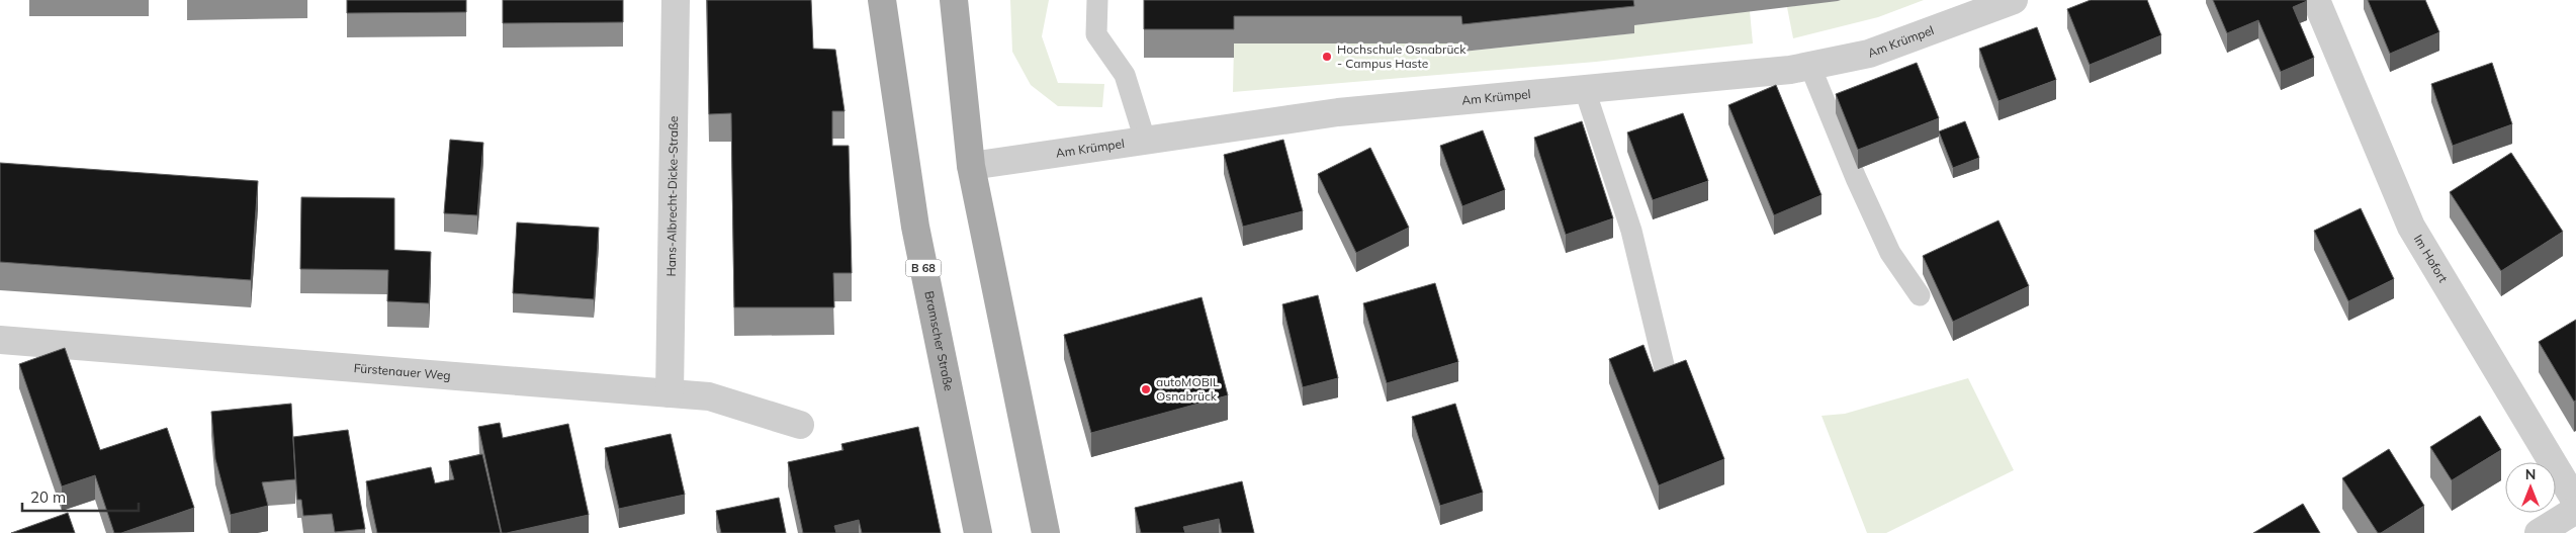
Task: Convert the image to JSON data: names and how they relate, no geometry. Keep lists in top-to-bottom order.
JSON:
{
  "streets": {
    "main road": ["B 68", "Bramscher Straße"],
    "street": [
      "Am Krümpel",
      "Hans-Albrecht-Dicke-Straße",
      "Im Hofort",
      "Fürstenauer Weg"
    ]
  },
  "crossings": [
    ["Hans-Albrecht-Dicke-Straße", "Fürstenauer Weg"]
  ],
  "places": ["Hochschule Osnabrück - Campus Haste", "autoMOBIL Osnabrück"],
  "scale_bar": "20 m",
  "north": "top"
}
